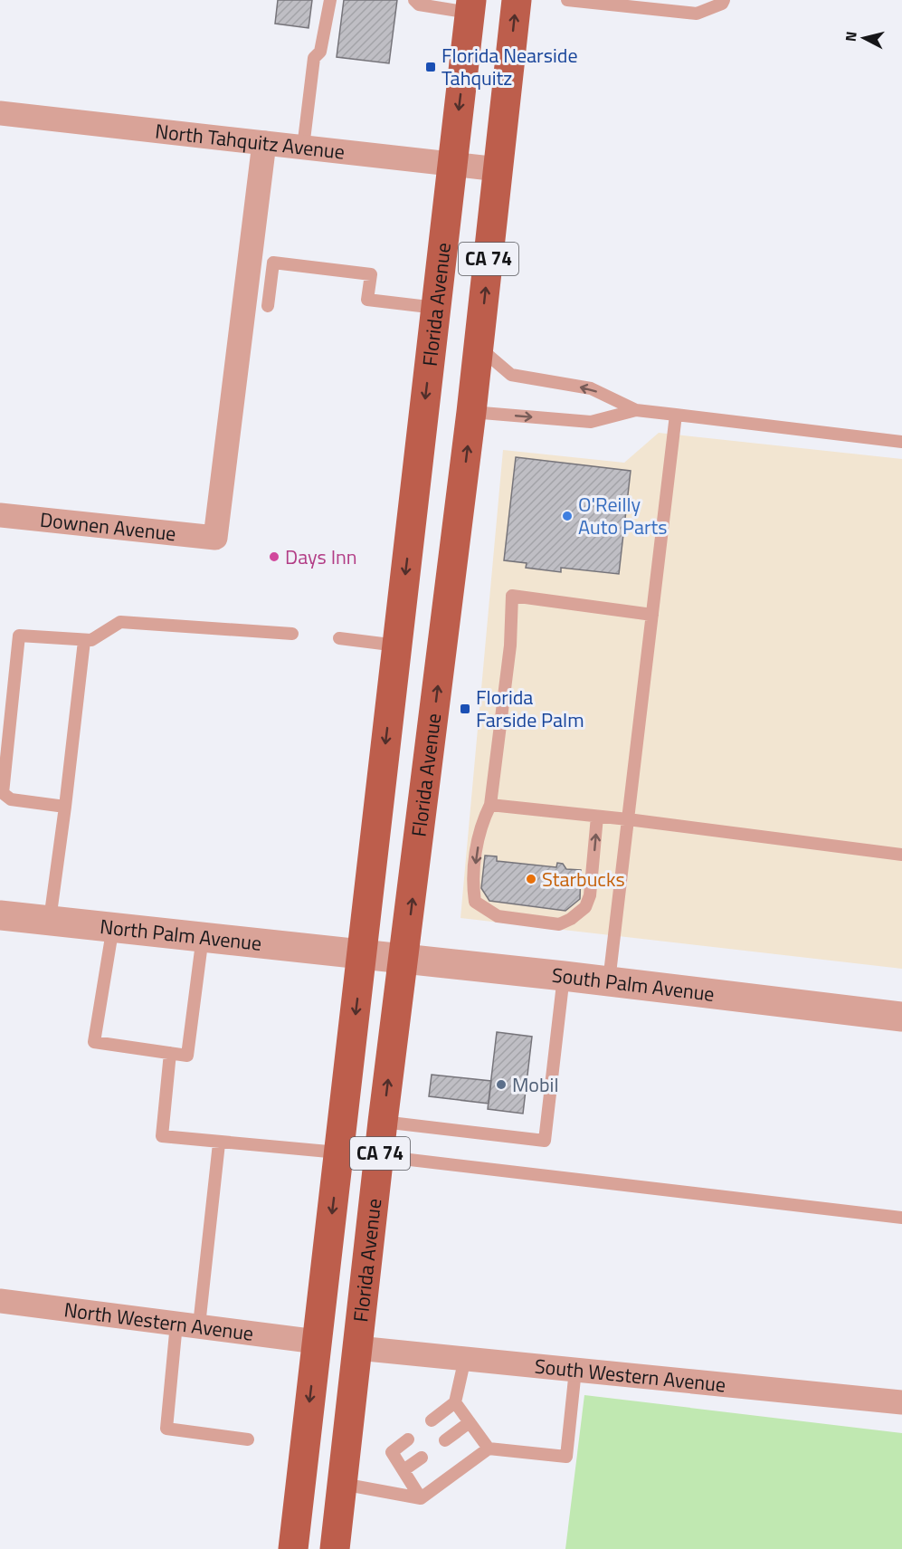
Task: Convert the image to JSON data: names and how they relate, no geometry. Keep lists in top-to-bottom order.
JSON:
{
  "streets": {
    "main road": ["CA 74", "Florida Avenue"],
    "street": [
      "North Tahquitz Avenue",
      "Downen Avenue",
      "North Palm Avenue",
      "South Palm Avenue",
      "North Western Avenue",
      "South Western Avenue"
    ]
  },
  "crossings": [
    ["North Tahquitz Avenue", "Florida Avenue"],
    ["North Tahquitz Avenue", "Downen Avenue"],
    ["Florida Avenue", "North Palm Avenue"],
    ["Florida Avenue", "South Palm Avenue"],
    ["Florida Avenue", "North Western Avenue"],
    ["Florida Avenue", "South Western Avenue"],
    ["North Palm Avenue", "South Palm Avenue"]
  ],
  "places": {
    "transit": ["Florida Nearside Tahquitz", "Florida Farside Palm"],
    "other": [
      "O'Reilly Auto Parts",
      "Days Inn",
      "Starbucks",
      "Mobil"
    ]
  },
  "north": "left"
}
